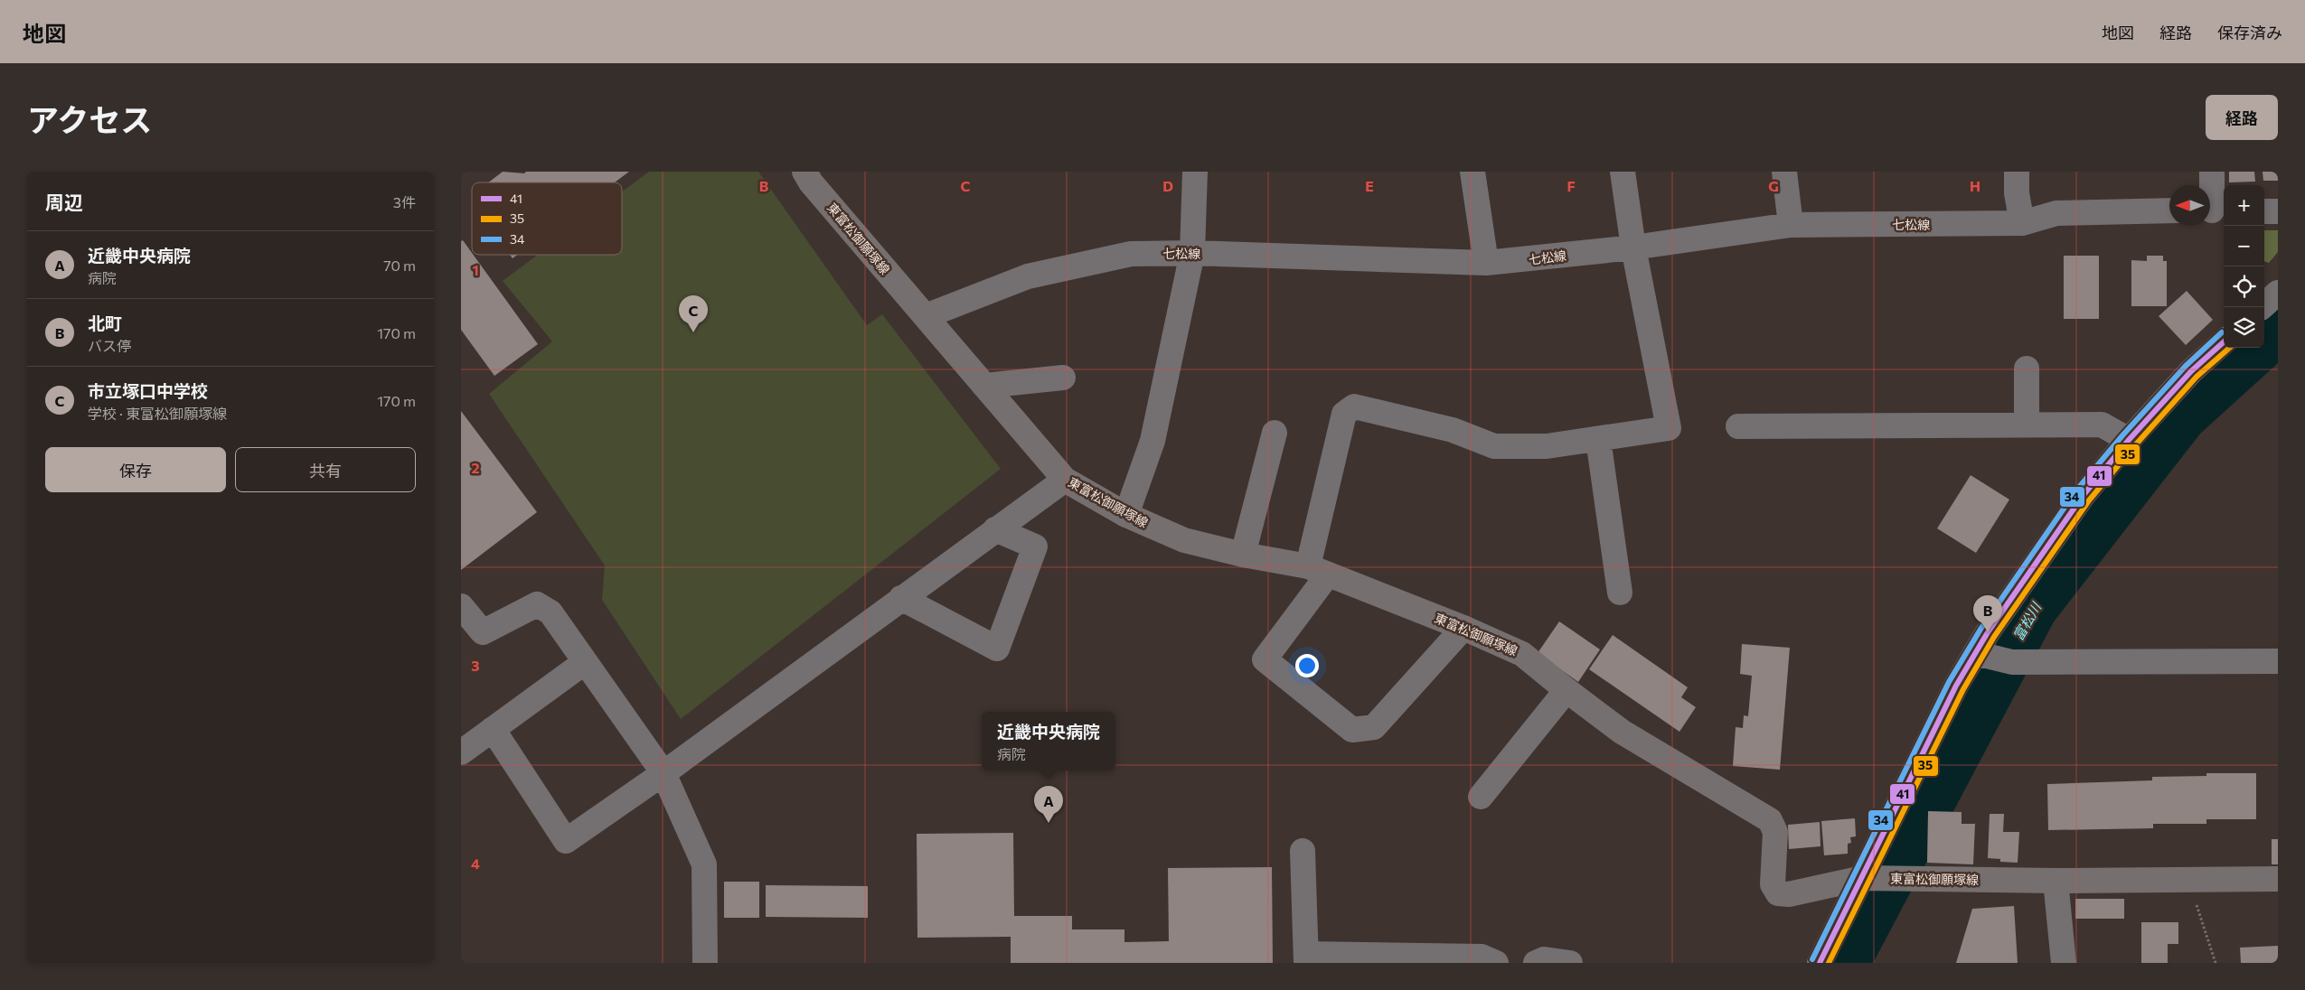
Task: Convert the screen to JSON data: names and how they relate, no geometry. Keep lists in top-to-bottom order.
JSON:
{
  "streets": {
    "main road": ["東富松御願塚線"],
    "street": ["七松線"]
  },
  "crossings": [
    ["七松線", "東富松御願塚線"]
  ],
  "water": ["富松川"],
  "lines": ["transit line 34", "transit line 41", "transit line 35"],
  "legend": ["41", "35", "34"],
  "north": "left",
  "page": {
    "header": "地図",
    "nav": ["地図", "経路", "保存済み"],
    "title": "アクセス",
    "buttons": [
      "経路",
      ["保存", "共有"]
    ],
    "heading": ["周辺", "3件"],
    "map_buttons": ["+", "−"],
    "list": [
      {
        "mark": "A",
        "name": "近畿中央病院",
        "note": "病院",
        "value": "70 m"
      },
      {
        "mark": "B",
        "name": "北町",
        "note": "バス停",
        "value": "170 m"
      },
      {
        "mark": "C",
        "name": "市立塚口中学校",
        "note": "学校 · 東富松御願塚線",
        "value": "170 m"
      }
    ],
    "pins": ["C", "B", "A"],
    "popup": ["近畿中央病院", "病院"]
  },
  "grid": {
    "columns": [
      "B",
      "C",
      "D",
      "E",
      "F",
      "G",
      "H"
    ],
    "rows": [
      "1",
      "2",
      "3",
      "4"
    ]
  }
}
